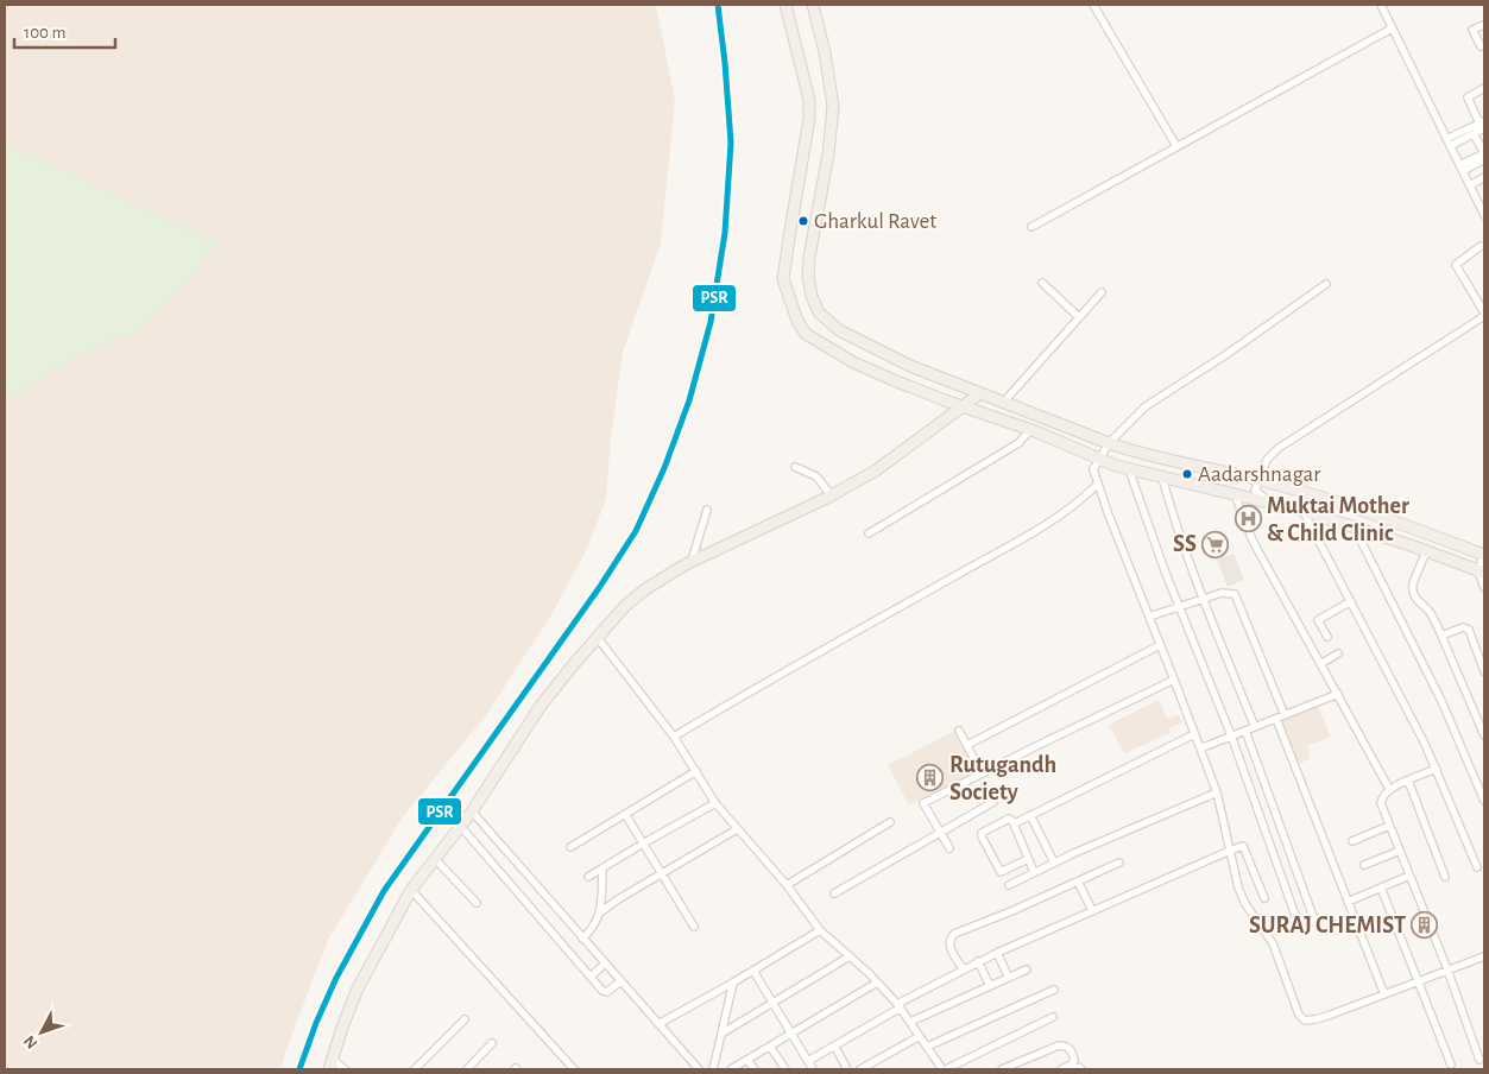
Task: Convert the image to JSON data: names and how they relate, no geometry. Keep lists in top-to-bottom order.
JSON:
{
  "places": {
    "other": ["Gharkul Ravet", "Aadarshnagar"],
    "hospital": ["Muktai Mother & Child Clinic"],
    "supermarket": ["SS"],
    "building": ["Rutugandh Society", "SURAJ CHEMIST"]
  },
  "lines": ["transit line PSR"],
  "scale_bar": "100 m",
  "north": "bottom left"
}
